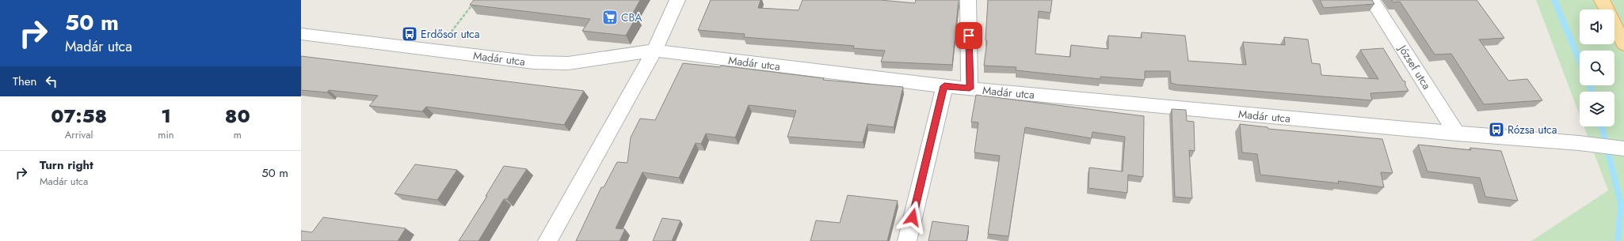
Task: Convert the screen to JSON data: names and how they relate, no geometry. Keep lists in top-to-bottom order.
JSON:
{
  "streets": {
    "street": ["Madár utca", "József utca"]
  },
  "crossings": [
    ["Madár utca", "József utca"]
  ],
  "places": {
    "supermarket": ["CBA"],
    "bus stop": ["Erdősor utca", "Rózsa utca"]
  },
  "page": {
    "turn": ["50 m", "Madár utca"],
    "then": "Then",
    "eta": [
      "07:58",
      "Arrival",
      "1",
      "min",
      "80",
      "m"
    ],
    "list": [
      {
        "name": "Turn right",
        "note": "Madár utca",
        "value": "50 m"
      }
    ]
  }
}
